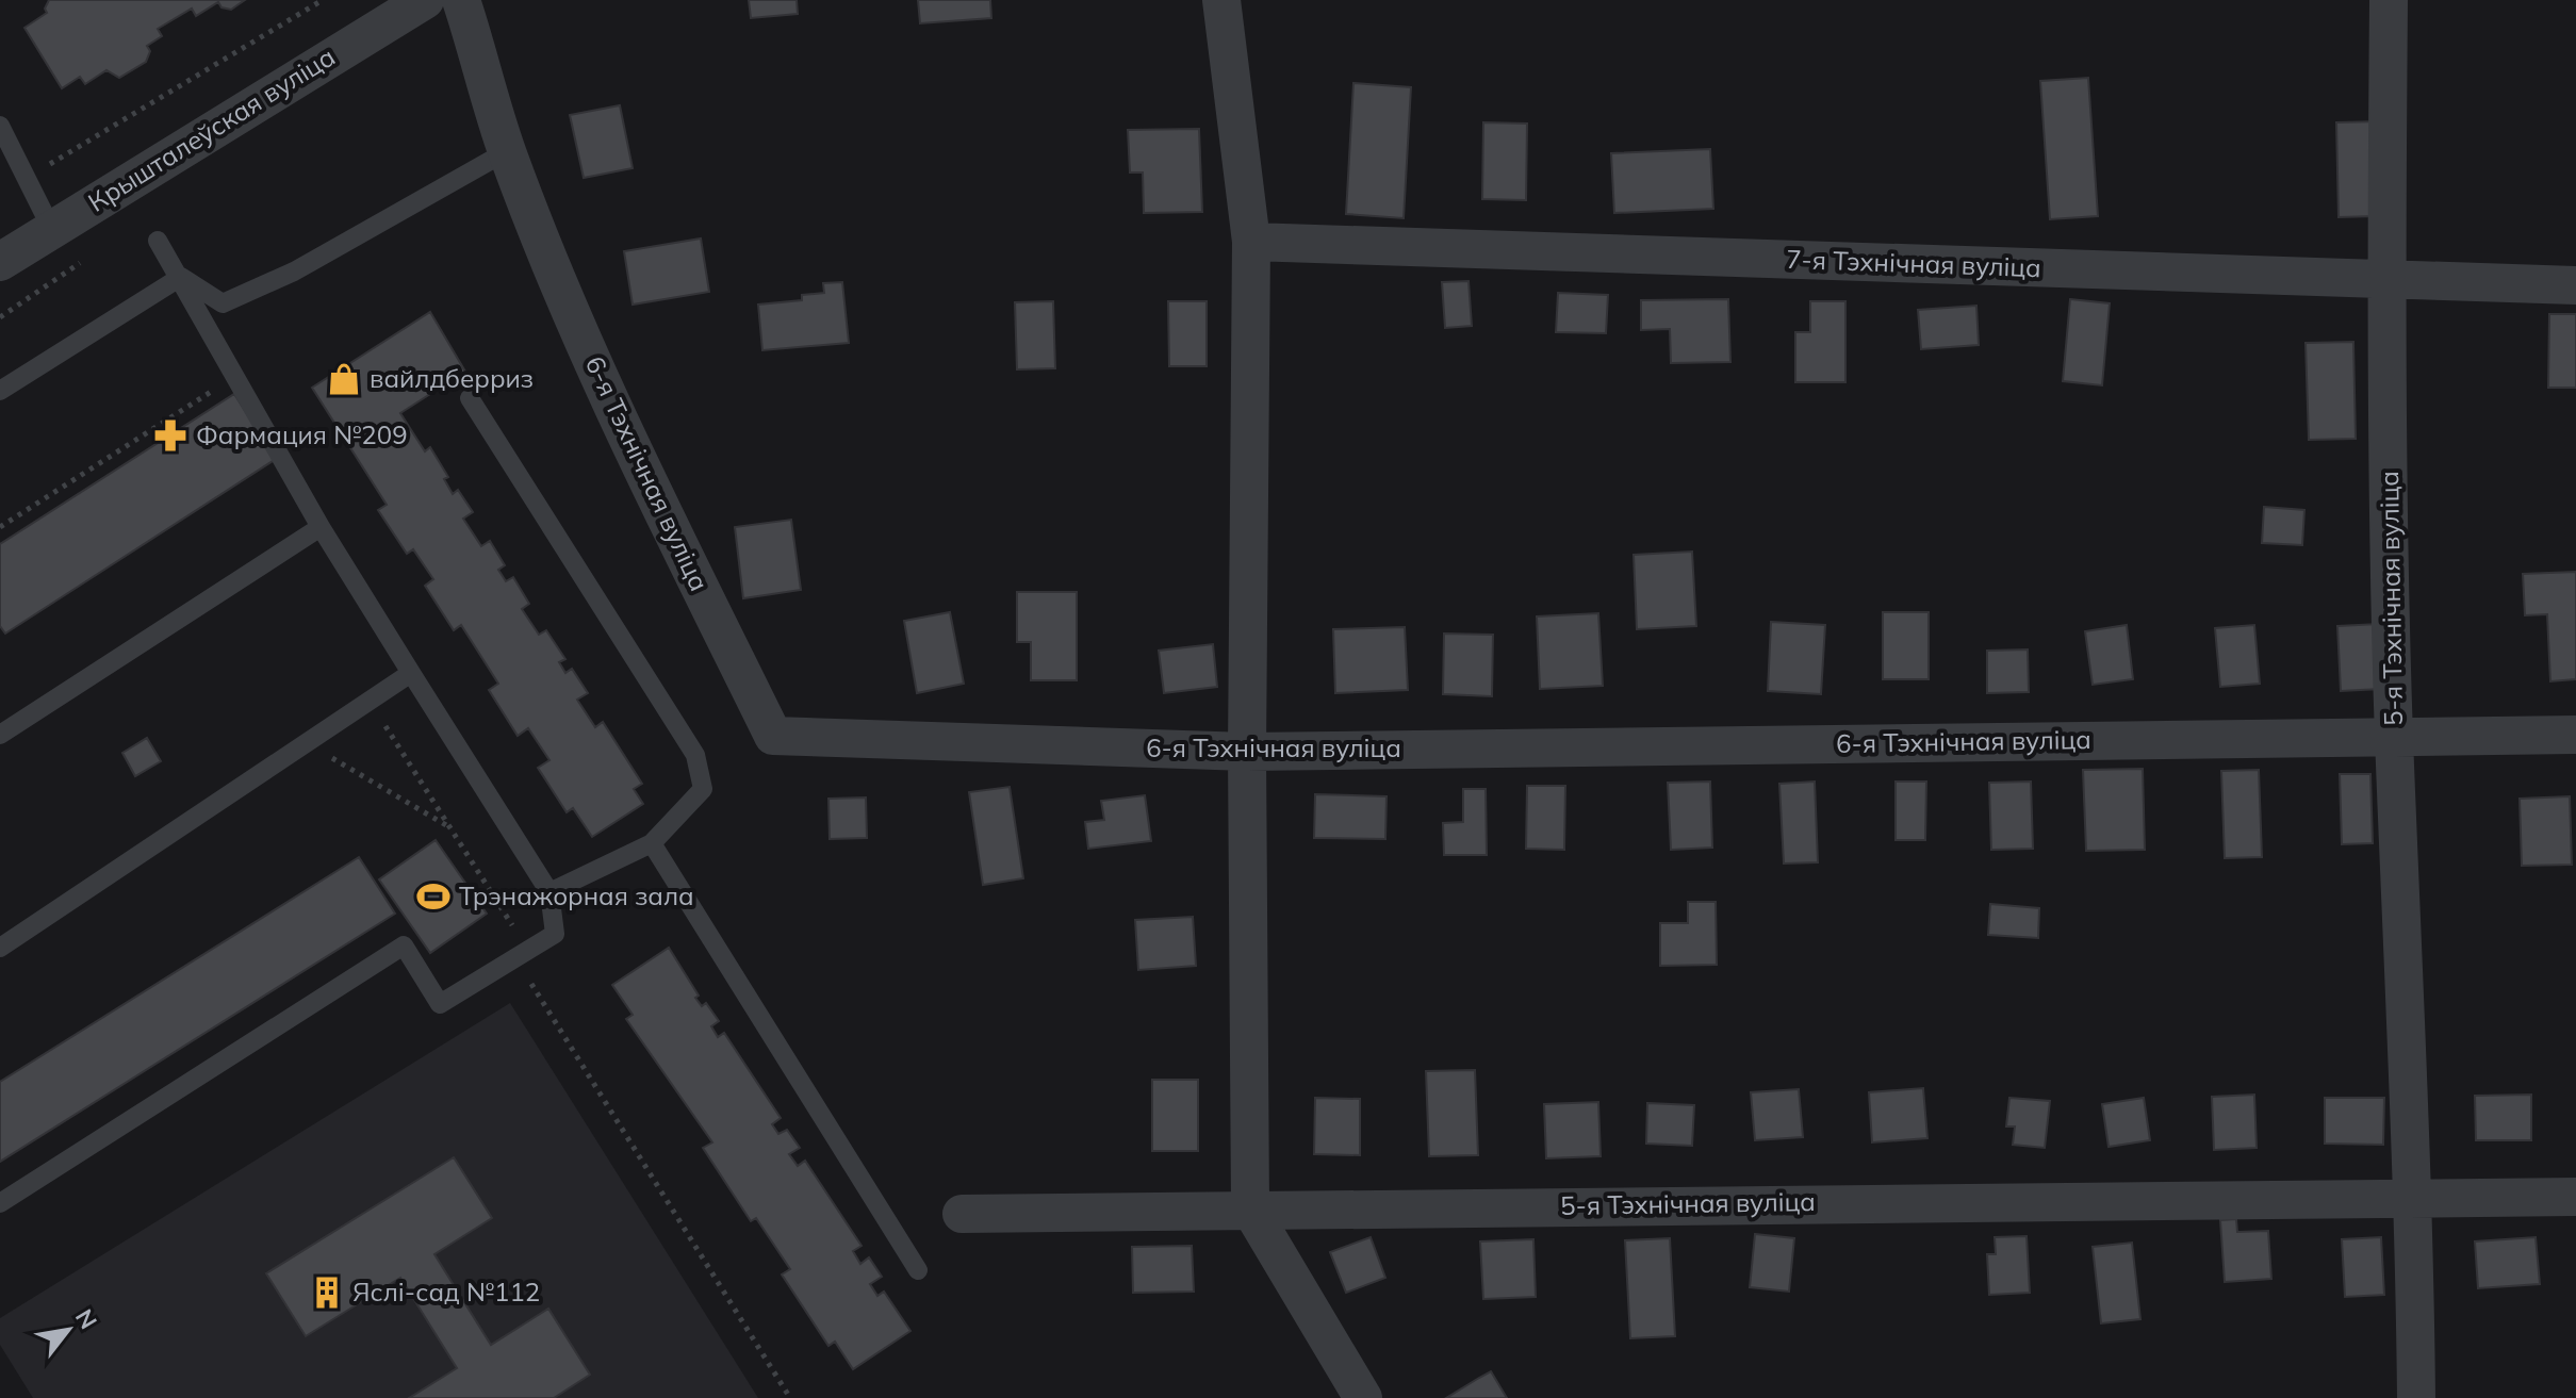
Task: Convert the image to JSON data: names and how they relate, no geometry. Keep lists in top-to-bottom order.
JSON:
{
  "streets": {
    "street": [
      "Крышталеўская вуліца",
      "7-я Тэхнічная вуліца",
      "6-я Тэхнічная вуліца",
      "5-я Тэхнічная вуліца"
    ]
  },
  "crossings": [
    ["7-я Тэхнічная вуліца", "5-я Тэхнічная вуліца"],
    ["6-я Тэхнічная вуліца", "5-я Тэхнічная вуліца"]
  ],
  "places": {
    "shop": ["вайлдберриз"],
    "pharmacy": ["Фармация №209"],
    "sports": ["Трэнажорная зала"],
    "building": ["Яслі-сад №112"]
  },
  "north": "top right"
}
